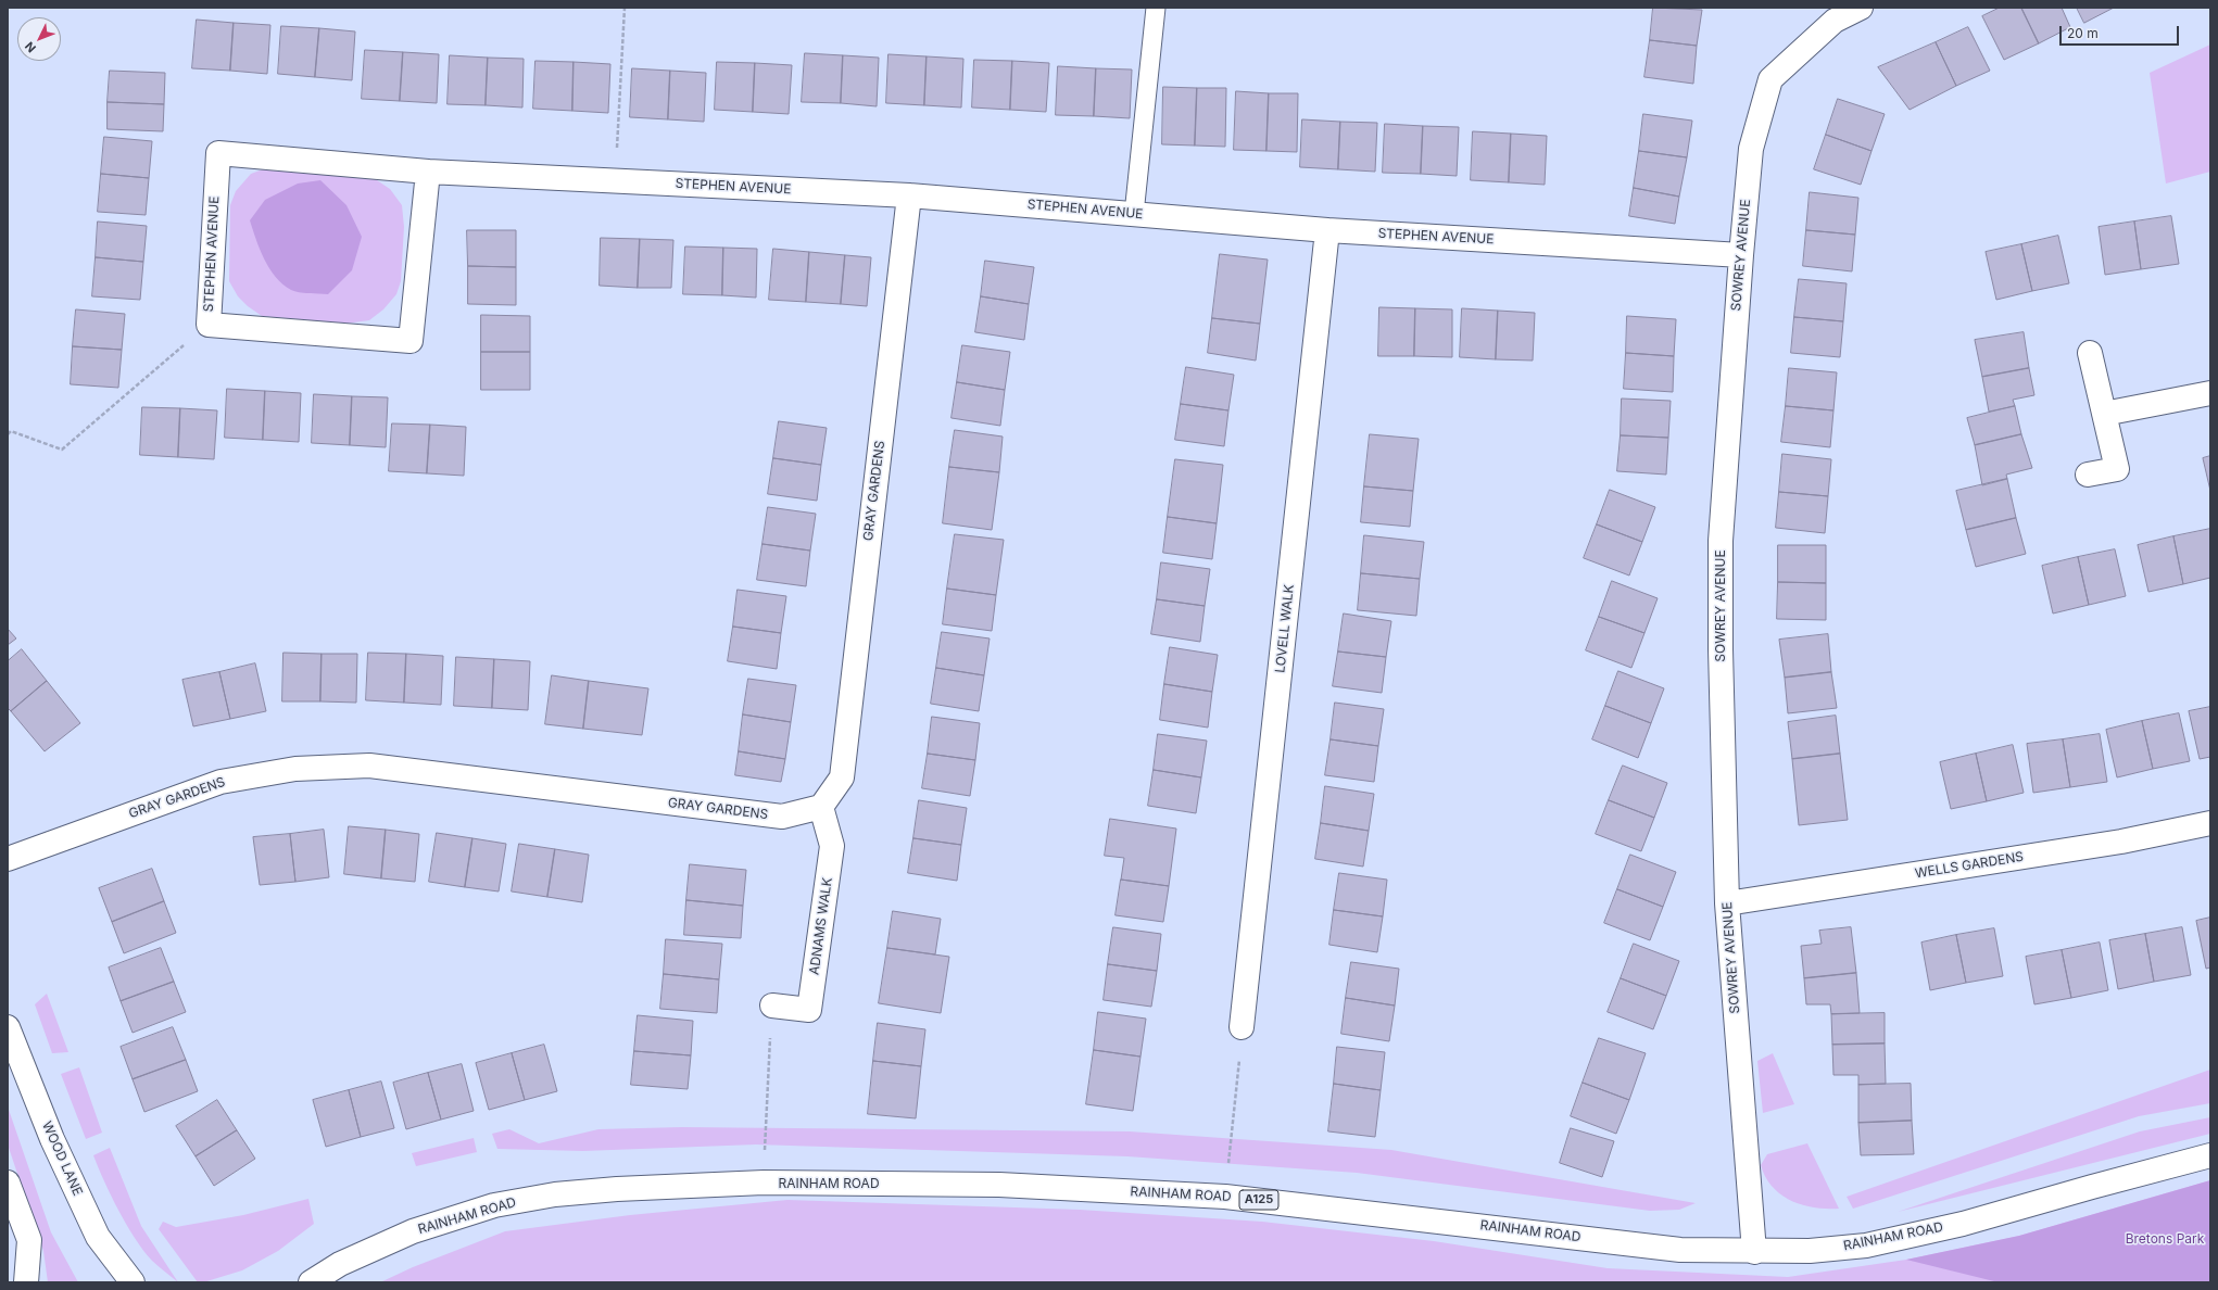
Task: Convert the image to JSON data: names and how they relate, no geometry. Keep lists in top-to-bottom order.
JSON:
{
  "streets": {
    "street": [
      "STEPHEN AVENUE",
      "SOWREY AVENUE",
      "GRAY GARDENS",
      "LOVELL WALK",
      "WELLS GARDENS",
      "ADNAMS WALK",
      "WOOD LANE",
      "RAINHAM ROAD",
      "A125"
    ]
  },
  "crossings": [
    ["STEPHEN AVENUE", "SOWREY AVENUE"],
    ["STEPHEN AVENUE", "GRAY GARDENS"],
    ["STEPHEN AVENUE", "LOVELL WALK"],
    ["SOWREY AVENUE", "WELLS GARDENS"],
    ["SOWREY AVENUE", "RAINHAM ROAD"],
    ["GRAY GARDENS", "ADNAMS WALK"]
  ],
  "parks": ["Bretons Park"],
  "scale_bar": "20 m",
  "north": "bottom left"
}
